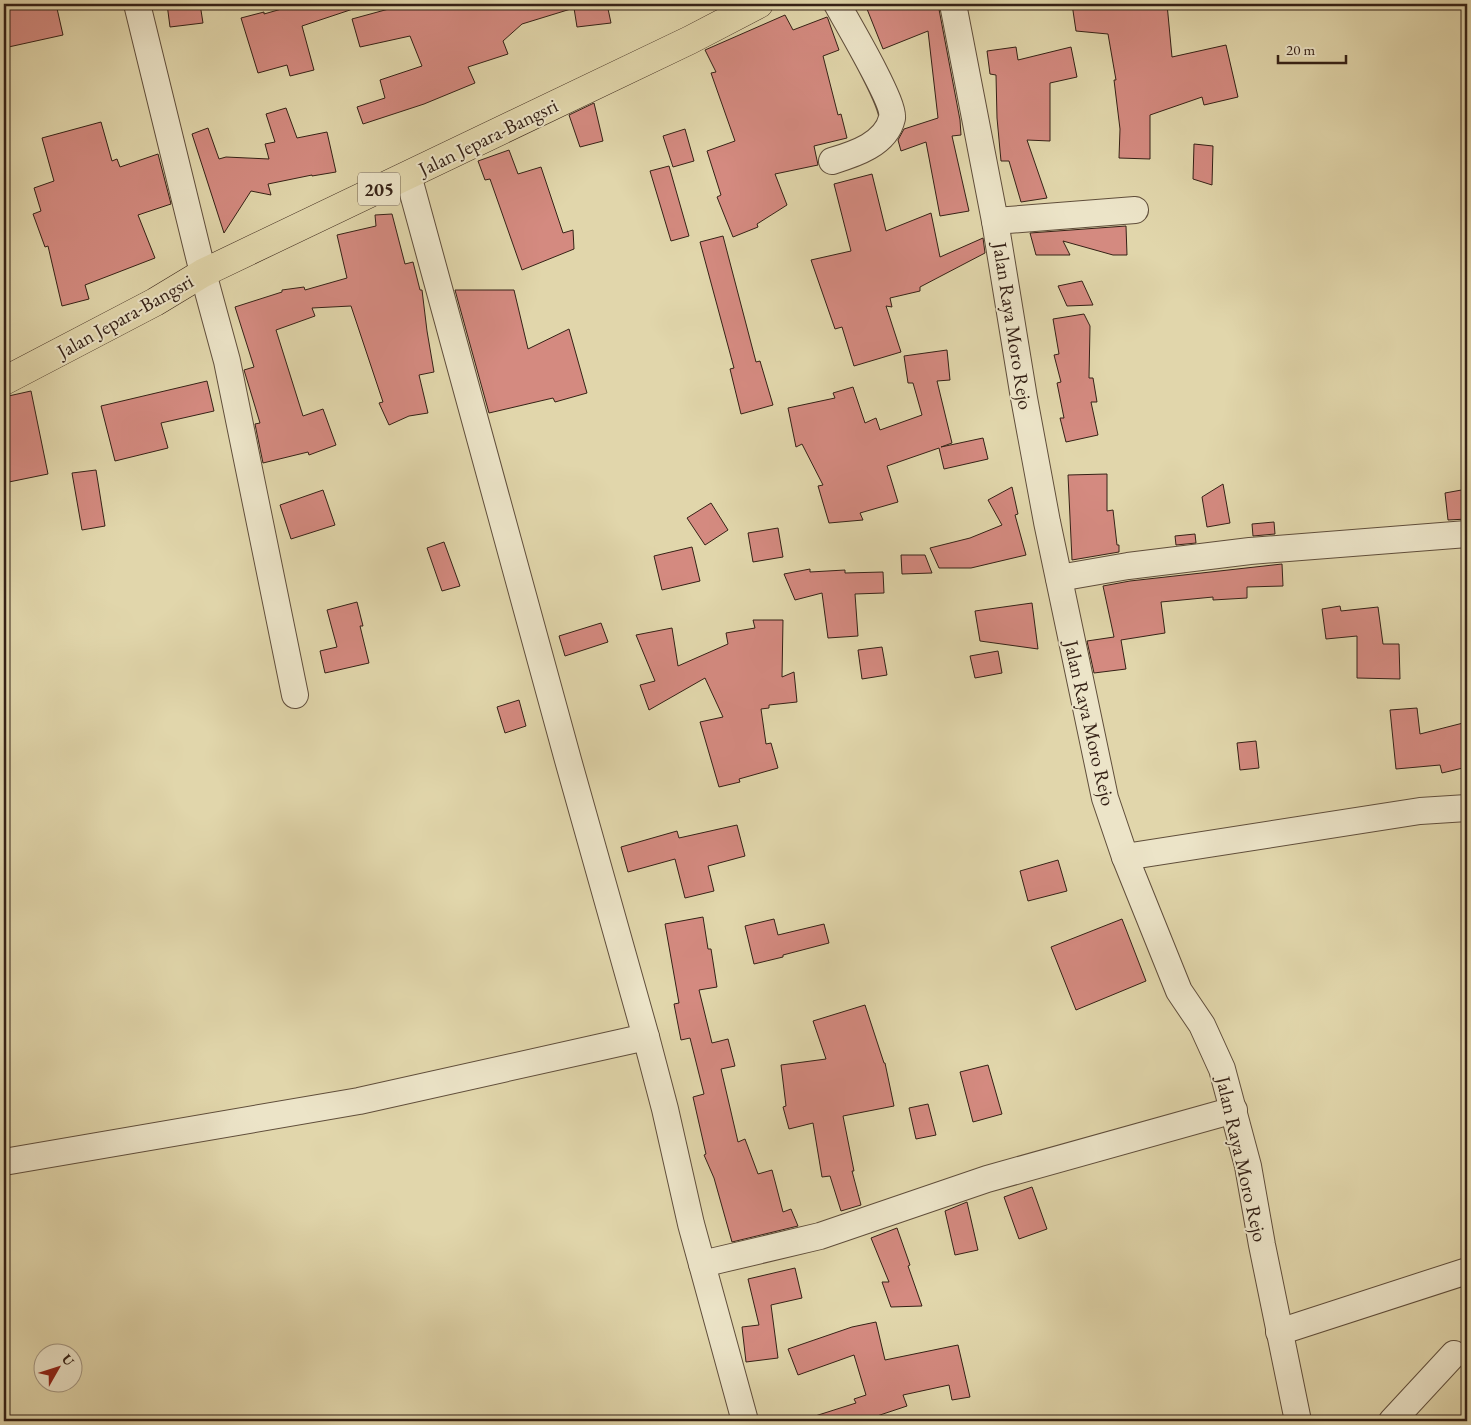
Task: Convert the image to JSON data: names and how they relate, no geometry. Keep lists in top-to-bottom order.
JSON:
{
  "streets": {
    "main road": ["Jalan Jepara-Bangsri", "205"],
    "street": ["Jalan Raya Moro Rejo"]
  },
  "scale_bar": "20 m",
  "north": "top right"
}
